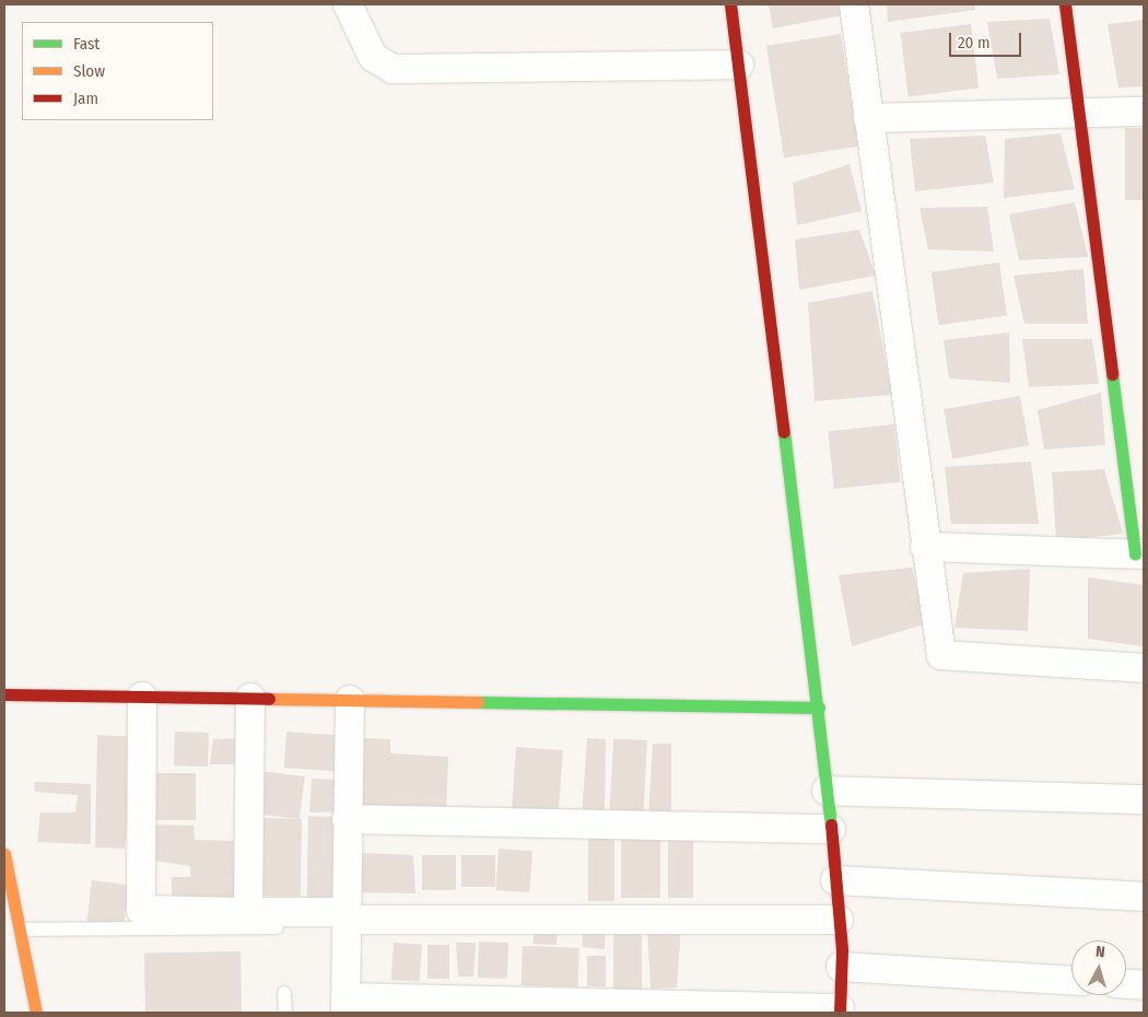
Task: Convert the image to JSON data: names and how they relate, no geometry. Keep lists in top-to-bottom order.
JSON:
{
  "legend": ["Fast", "Slow", "Jam"],
  "scale_bar": "20 m",
  "north": "top"
}
